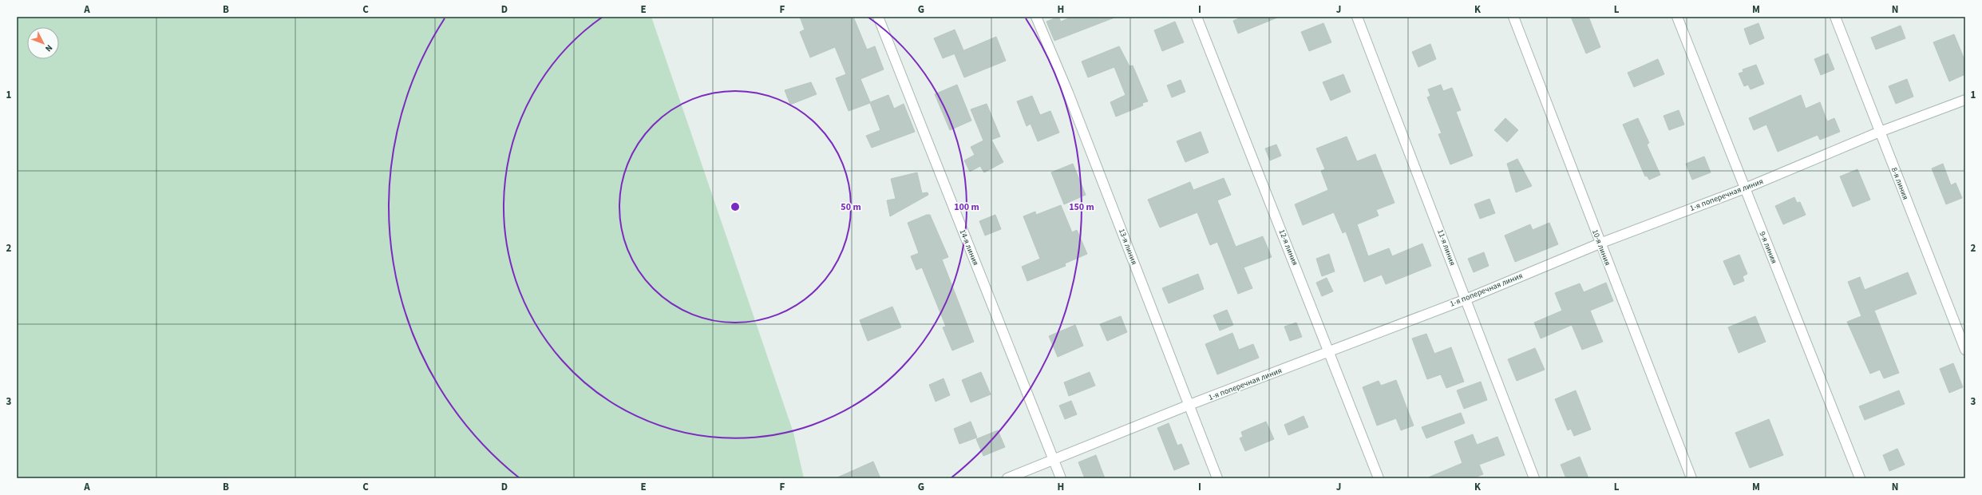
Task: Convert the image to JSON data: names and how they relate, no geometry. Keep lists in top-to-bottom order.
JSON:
{
  "streets": {
    "street": [
      "8-я линия",
      "1-я поперечная линия",
      "13-я линия",
      "14-я линия",
      "12-я линия",
      "11-я линия",
      "10-я линия",
      "9-я линия"
    ]
  },
  "crossings": [
    ["8-я линия", "1-я поперечная линия"],
    ["1-я поперечная линия", "13-я линия"],
    ["1-я поперечная линия", "14-я линия"],
    ["1-я поперечная линия", "12-я линия"],
    ["1-я поперечная линия", "11-я линия"],
    ["1-я поперечная линия", "10-я линия"],
    ["1-я поперечная линия", "9-я линия"]
  ],
  "north": "bottom right",
  "grid": {
    "columns": [
      "A",
      "B",
      "C",
      "D",
      "E",
      "F",
      "G",
      "H",
      "I",
      "J",
      "K",
      "L",
      "M",
      "N"
    ],
    "rows": ["1", "2", "3"]
  },
  "rings": ["50 m", "100 m", "150 m"]
}
